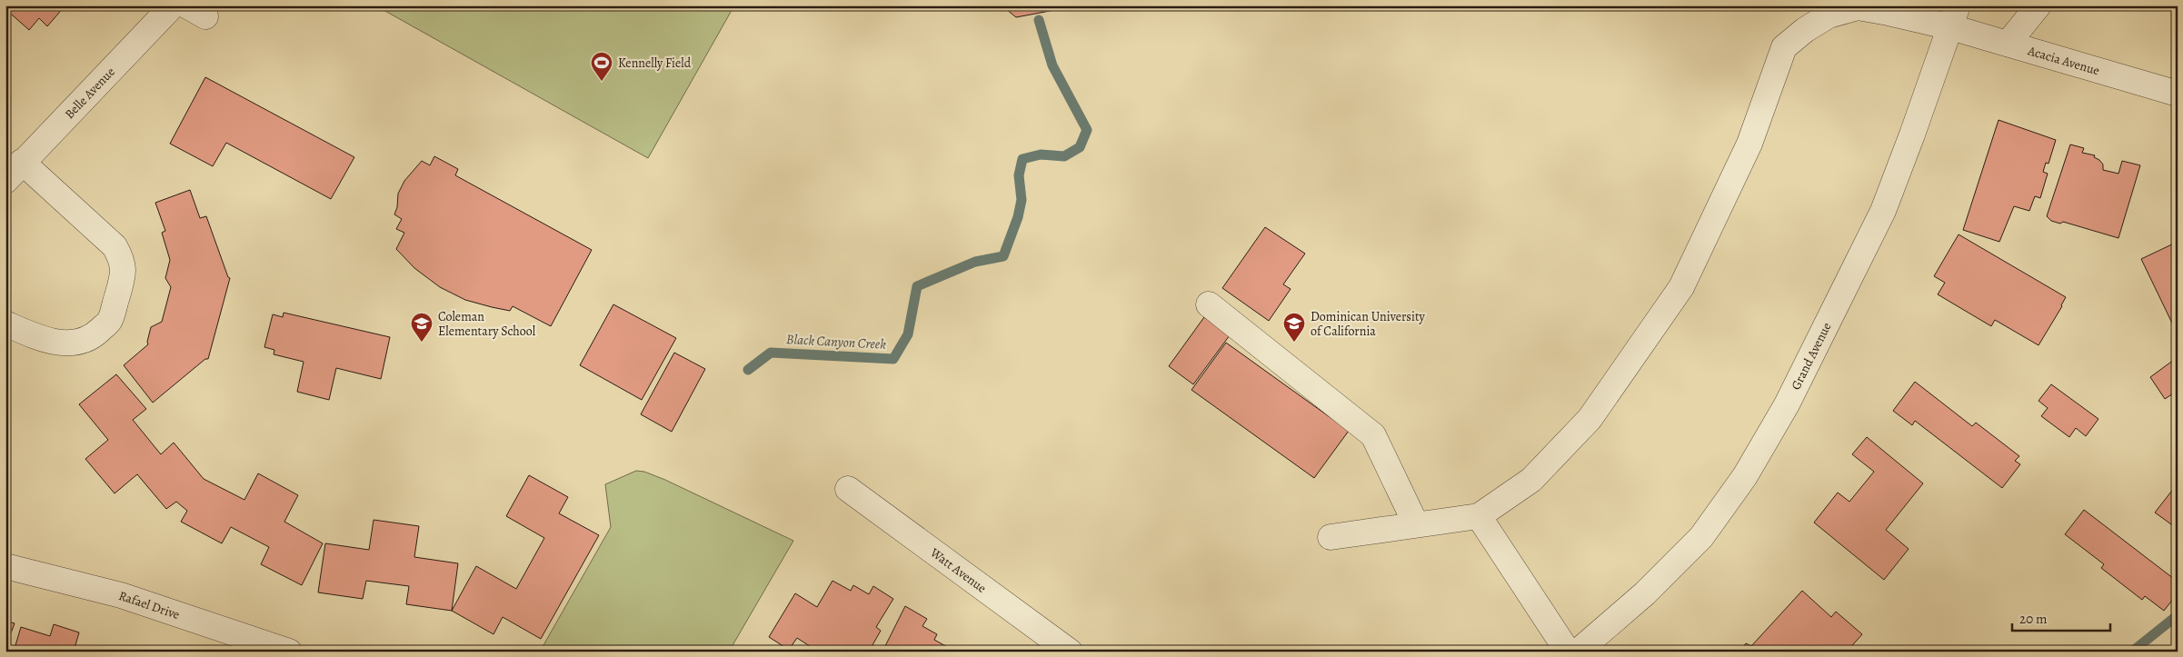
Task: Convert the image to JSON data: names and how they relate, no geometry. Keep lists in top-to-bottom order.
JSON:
{
  "streets": {
    "street": [
      "Acacia Avenue",
      "Belle Avenue",
      "Grand Avenue",
      "Watt Avenue",
      "Rafael Drive"
    ]
  },
  "crossings": [
    ["Acacia Avenue", "Grand Avenue"]
  ],
  "water": ["Black Canyon Creek"],
  "places": {
    "sports": ["Kennelly Field"],
    "school or university": ["Coleman Elementary School", "Dominican University of California"]
  },
  "scale_bar": "20 m"
}
